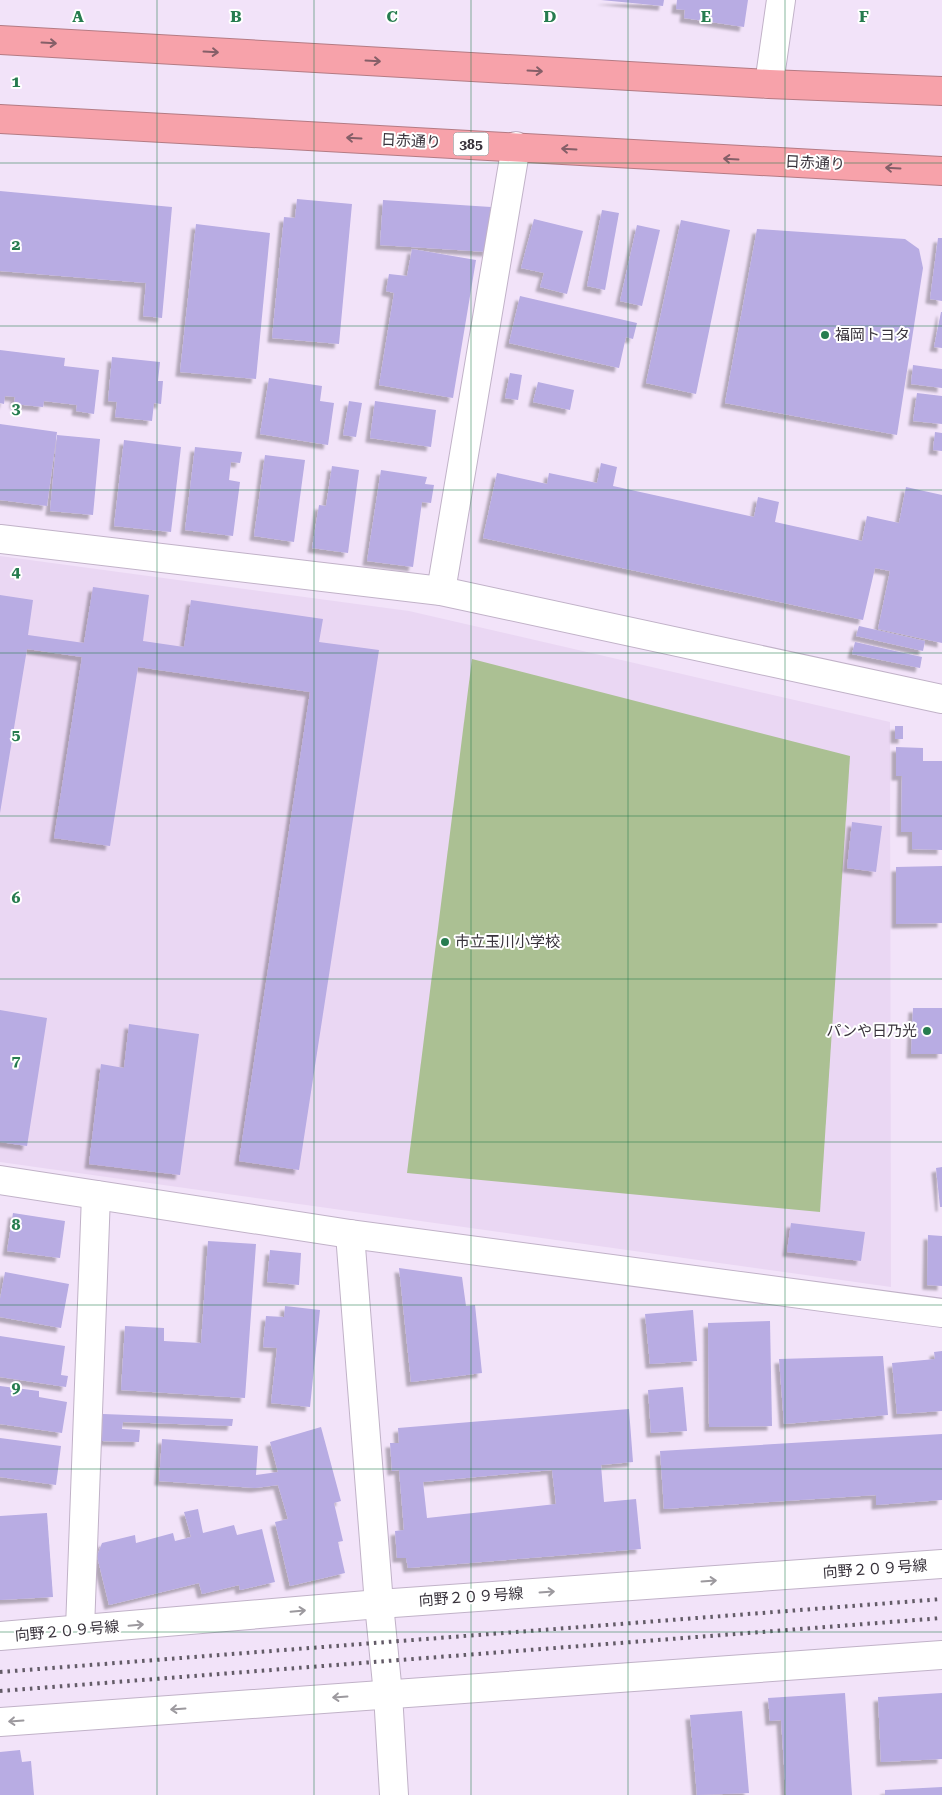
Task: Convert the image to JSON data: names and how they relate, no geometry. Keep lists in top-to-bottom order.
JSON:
{
  "streets": {
    "highway": ["日赤通り", "385"],
    "street": ["向野２０９号線"]
  },
  "places": ["福岡トヨタ", "市立玉川小学校", "パンや日乃光"],
  "grid": {
    "columns": [
      "A",
      "B",
      "C",
      "D",
      "E",
      "F"
    ],
    "rows": [
      "1",
      "2",
      "3",
      "4",
      "5",
      "6",
      "7",
      "8",
      "9"
    ]
  }
}
